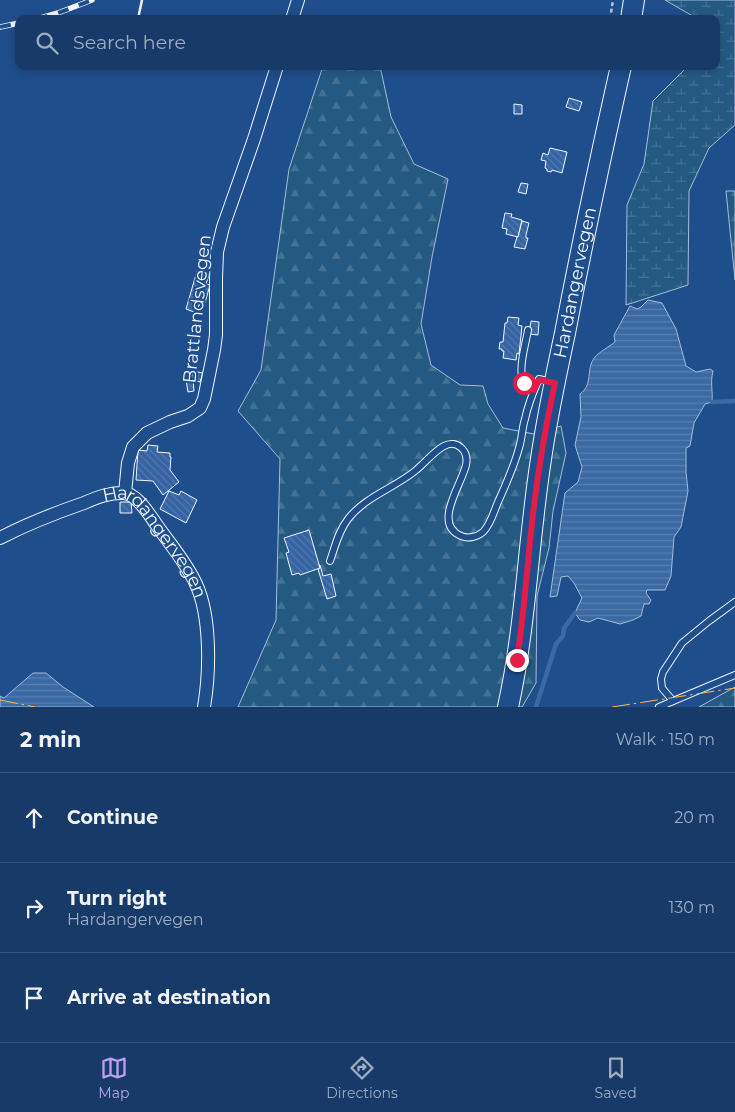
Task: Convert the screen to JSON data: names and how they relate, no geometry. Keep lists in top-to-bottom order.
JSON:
{
  "streets": {
    "main road": ["Hardangervegen"],
    "street": ["Brattlandsvegen"]
  },
  "crossings": [
    ["Hardangervegen", "Brattlandsvegen"]
  ],
  "page": {
    "search": "Search here",
    "heading": ["2 min", "Walk · 150 m"],
    "list": [
      ["Continue", "20 m"],
      ["Turn right", "Hardangervegen", "130 m"],
      "Arrive at destination"
    ],
    "nav": ["Map", "Directions", "Saved"]
  }
}
